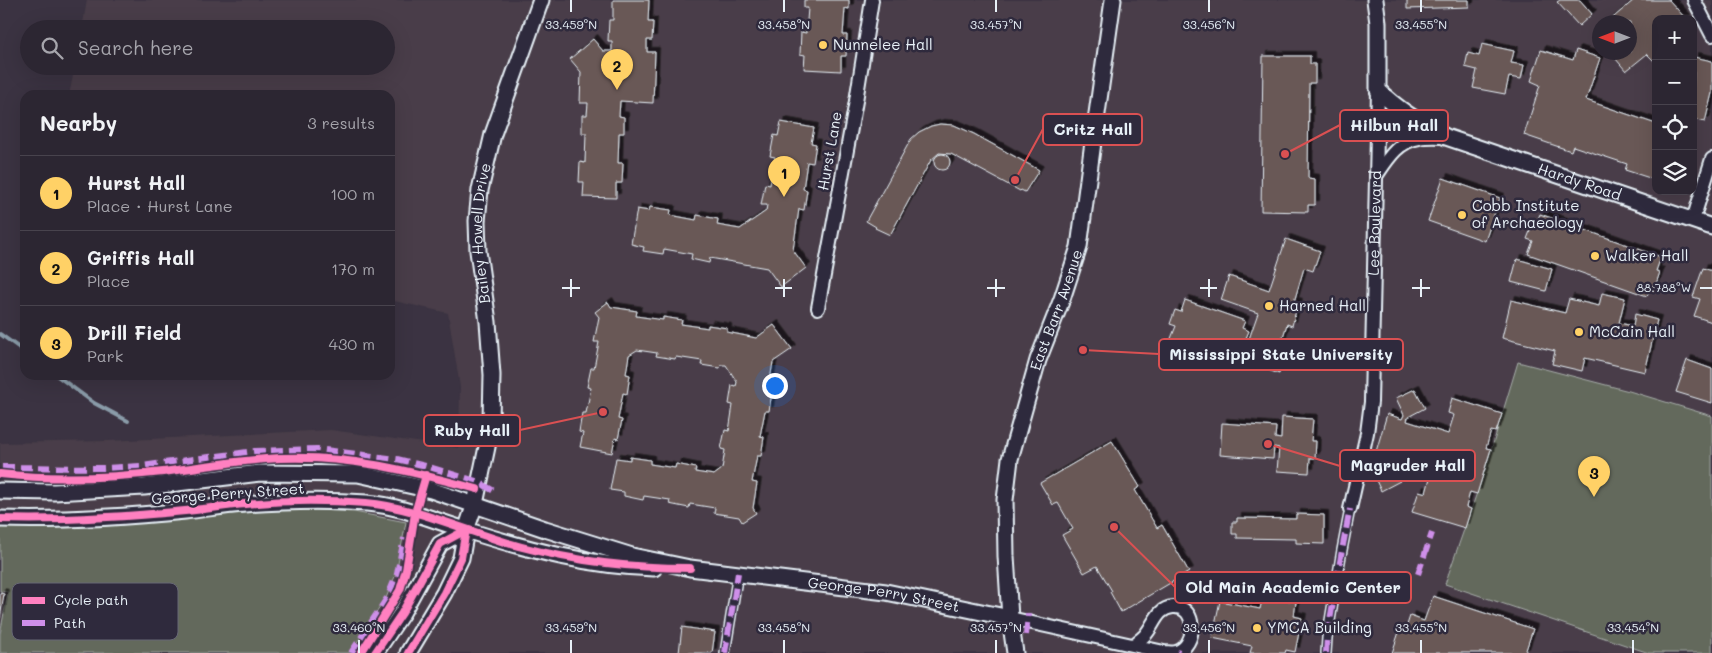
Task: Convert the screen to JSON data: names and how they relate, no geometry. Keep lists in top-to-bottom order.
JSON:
{
  "streets": {
    "street": [
      "Hurst Lane",
      "Hardy Road",
      "Lee Boulevard",
      "Bailey Howell Drive",
      "East Barr Avenue",
      "George Perry Street"
    ]
  },
  "crossings": [
    ["Hardy Road", "Lee Boulevard"],
    ["Bailey Howell Drive", "George Perry Street"],
    ["East Barr Avenue", "George Perry Street"]
  ],
  "places": [
    "Nunnelee Hall",
    "Hilbun Hall",
    "Critz Hall",
    "Cobb Institute of Archaeology",
    "Walker Hall",
    "Harned Hall",
    "McCain Hall",
    "Mississippi State University",
    "Ruby Hall",
    "Magruder Hall",
    "Old Main Academic Center",
    "YMCA Building"
  ],
  "legend": ["Cycle path", "Path"],
  "north": "left",
  "page": {
    "map_buttons": ["+", "−"],
    "search": "Search here",
    "pins": ["2", "1", "3"],
    "heading": ["Nearby", "3 results"],
    "list": [
      {
        "mark": "1",
        "name": "Hurst Hall",
        "note": "Place · Hurst Lane",
        "value": "100 m"
      },
      {
        "mark": "2",
        "name": "Griffis Hall",
        "note": "Place",
        "value": "170 m"
      },
      {
        "mark": "3",
        "name": "Drill Field",
        "note": "Park",
        "value": "430 m"
      }
    ]
  },
  "coordinates": [
    "33.459°N",
    "33.458°N",
    "33.457°N",
    "33.456°N",
    "33.455°N",
    "88.788°W",
    "33.460°N",
    "33.454°N"
  ]
}
